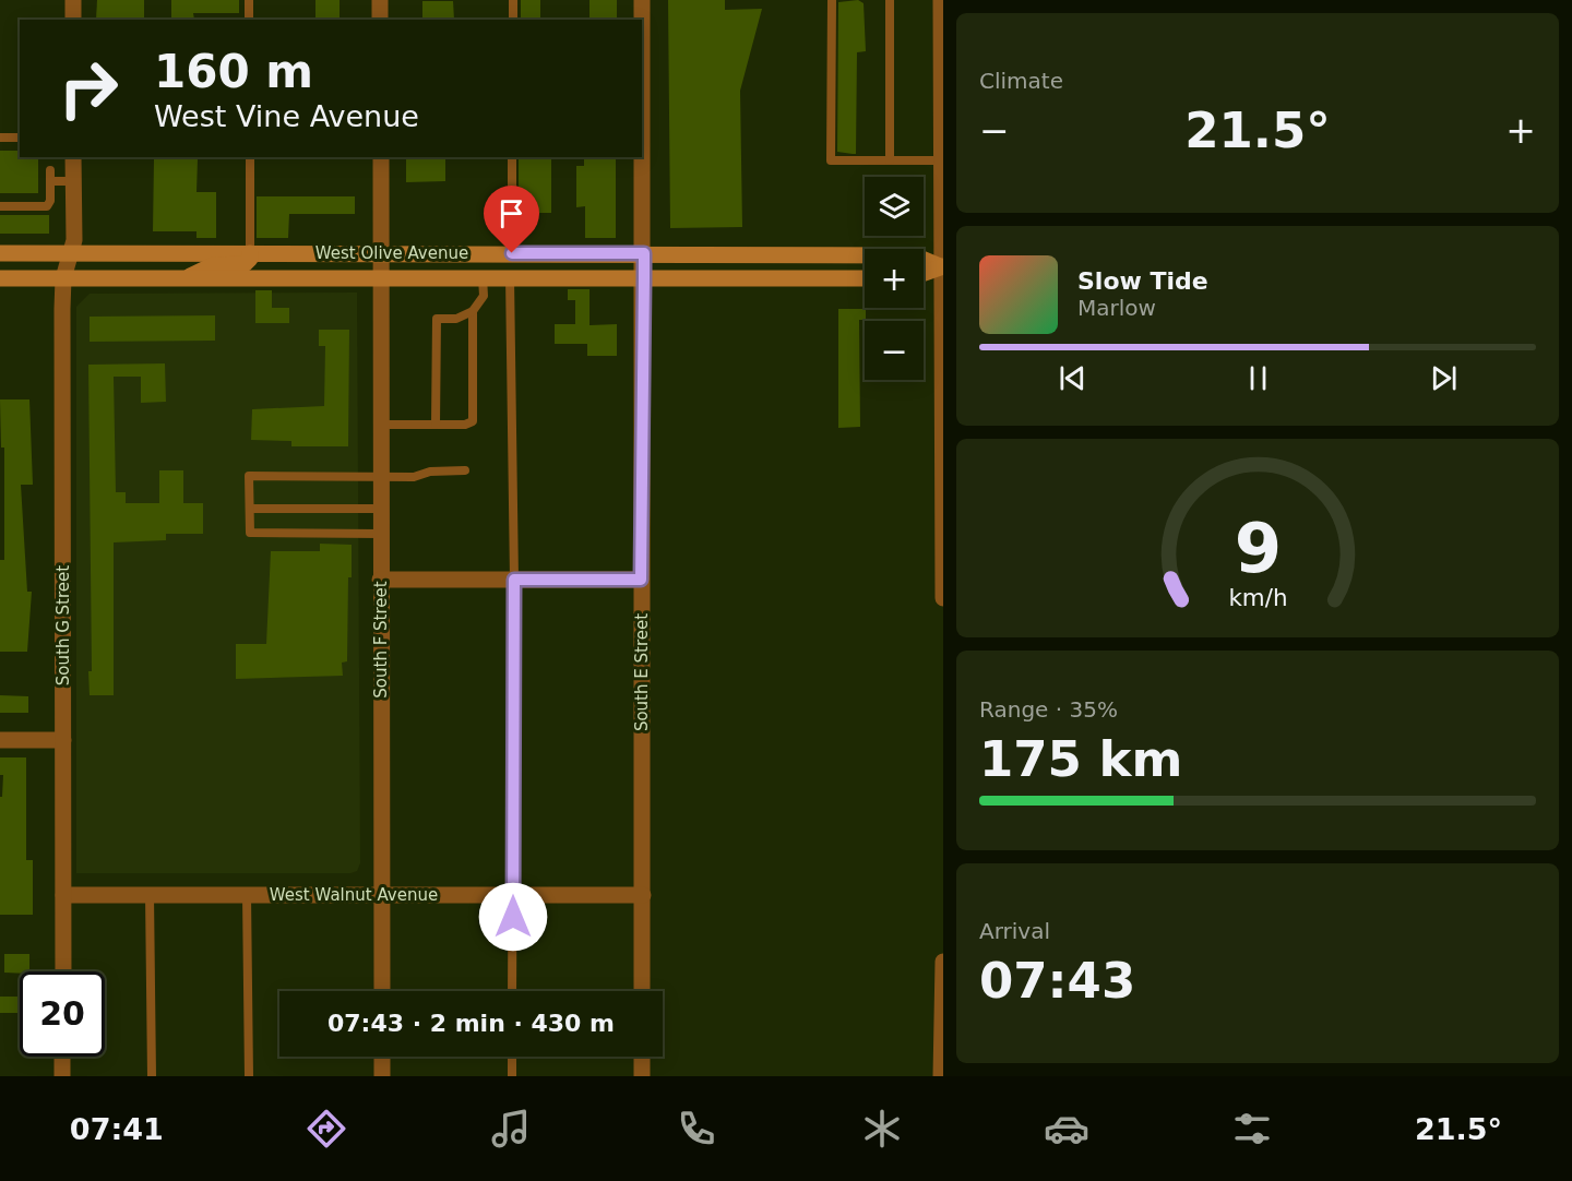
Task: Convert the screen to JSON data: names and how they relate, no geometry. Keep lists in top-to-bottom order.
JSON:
{
  "streets": {
    "main road": ["West Olive Avenue"],
    "street": [
      "South G Street",
      "South F Street",
      "South E Street",
      "West Walnut Avenue"
    ]
  },
  "crossings": [
    ["West Olive Avenue", "South G Street"],
    ["West Olive Avenue", "South F Street"],
    ["West Olive Avenue", "South E Street"],
    ["South G Street", "West Walnut Avenue"],
    ["South F Street", "West Walnut Avenue"],
    ["South E Street", "West Walnut Avenue"]
  ],
  "page": {
    "tile": [
      "Climate",
      ["Range · 35%", "175 km"],
      ["Arrival", "07:43"]
    ],
    "turn": ["160 m", "West Vine Avenue"],
    "heat": ["−", "21.5°", "+"],
    "map_buttons": ["+", "−"],
    "song": ["Slow Tide", "Marlow"],
    "limit": "20",
    "trip": "07:43 · 2 min · 430 m",
    "tabs": ["07:41", "21.5°"],
    "gauge": ["9", "km/h"]
  }
}
